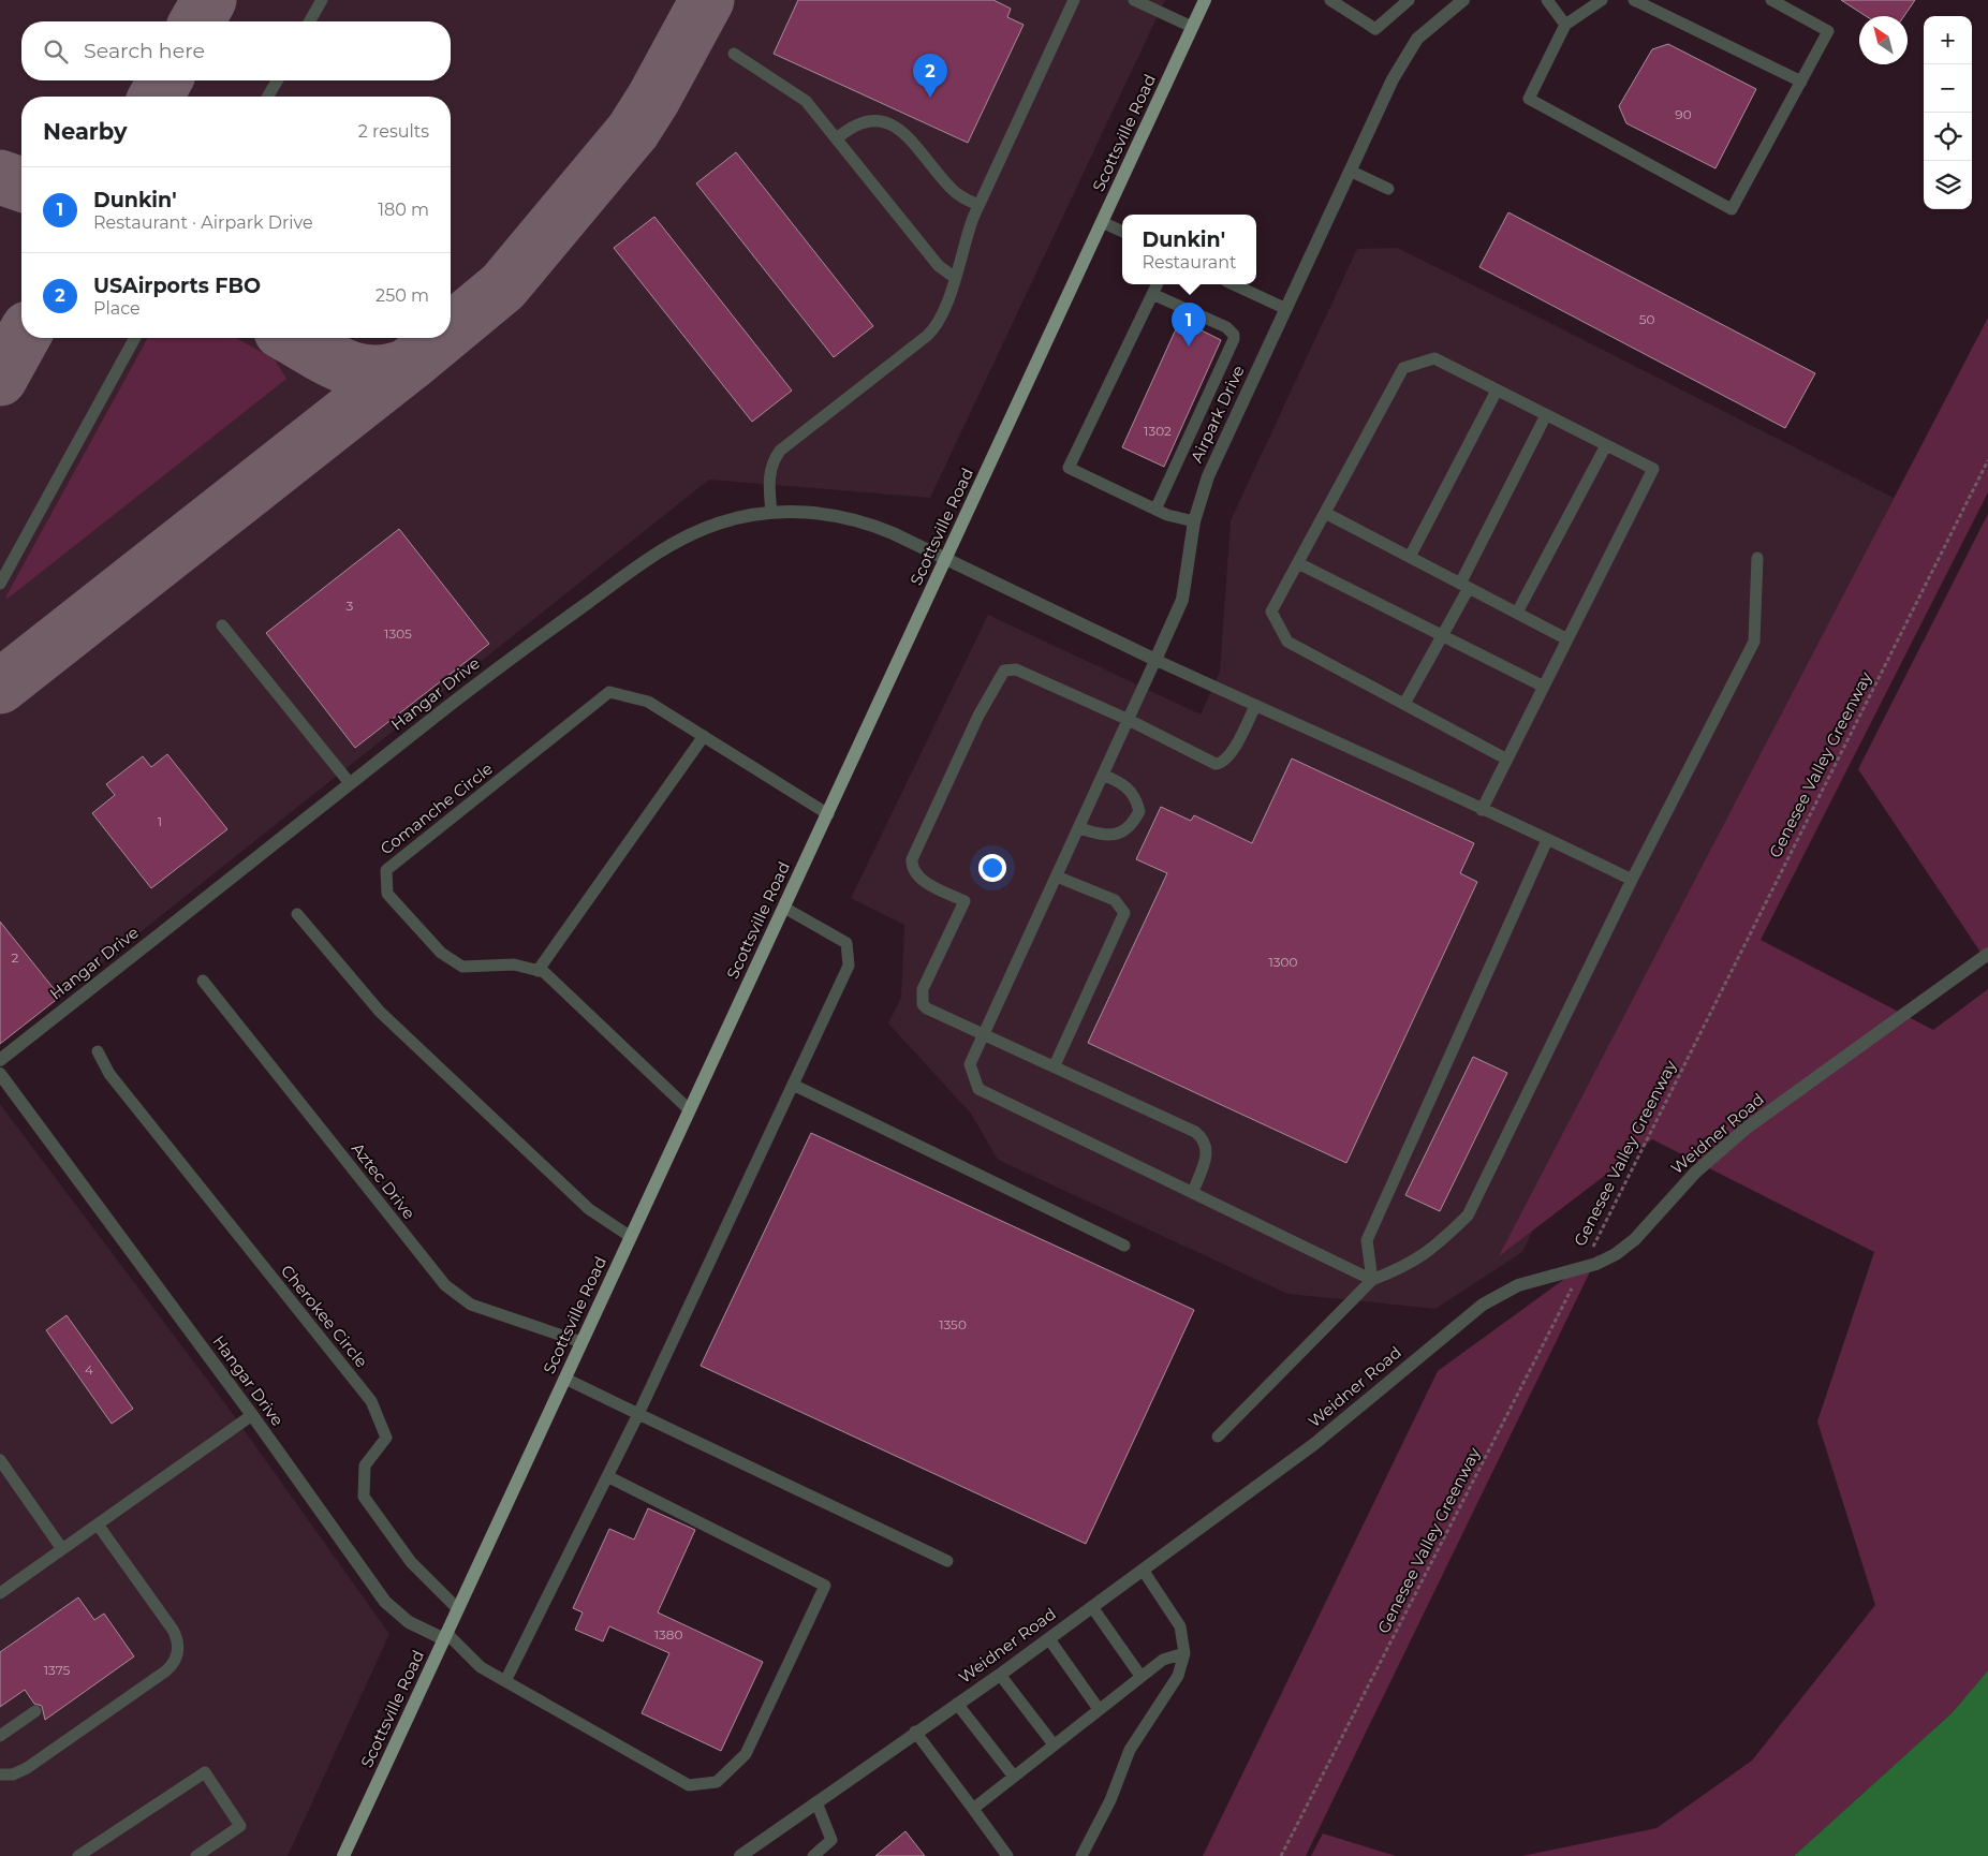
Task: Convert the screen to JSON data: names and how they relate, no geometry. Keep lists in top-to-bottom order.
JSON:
{
  "streets": {
    "main road": ["Scottsville Road"],
    "street": ["Airpark Drive", "Hangar Drive", "Weidner Road"],
    "lane": ["Comanche Circle", "Aztec Drive", "Cherokee Circle"],
    "path": ["Genesee Valley Greenway"]
  },
  "crossings": [
    ["Scottsville Road", "Hangar Drive"],
    ["Scottsville Road", "Comanche Circle"],
    ["Scottsville Road", "Aztec Drive"],
    ["Scottsville Road", "Cherokee Circle"],
    ["Genesee Valley Greenway", "Weidner Road"]
  ],
  "house_numbers": [
    "90",
    "50",
    "1302",
    "3",
    "1305",
    "1",
    "2",
    "1300",
    "1350",
    "4",
    "1380",
    "1375"
  ],
  "north": "top left",
  "page": {
    "map_buttons": ["+", "−"],
    "search": "Search here",
    "pins": ["2", "1"],
    "heading": ["Nearby", "2 results"],
    "list": [
      {
        "mark": "1",
        "name": "Dunkin'",
        "note": "Restaurant · Airpark Drive",
        "value": "180 m"
      },
      {
        "mark": "2",
        "name": "USAirports FBO",
        "note": "Place",
        "value": "250 m"
      }
    ],
    "popup": ["Dunkin'", "Restaurant"]
  }
}
